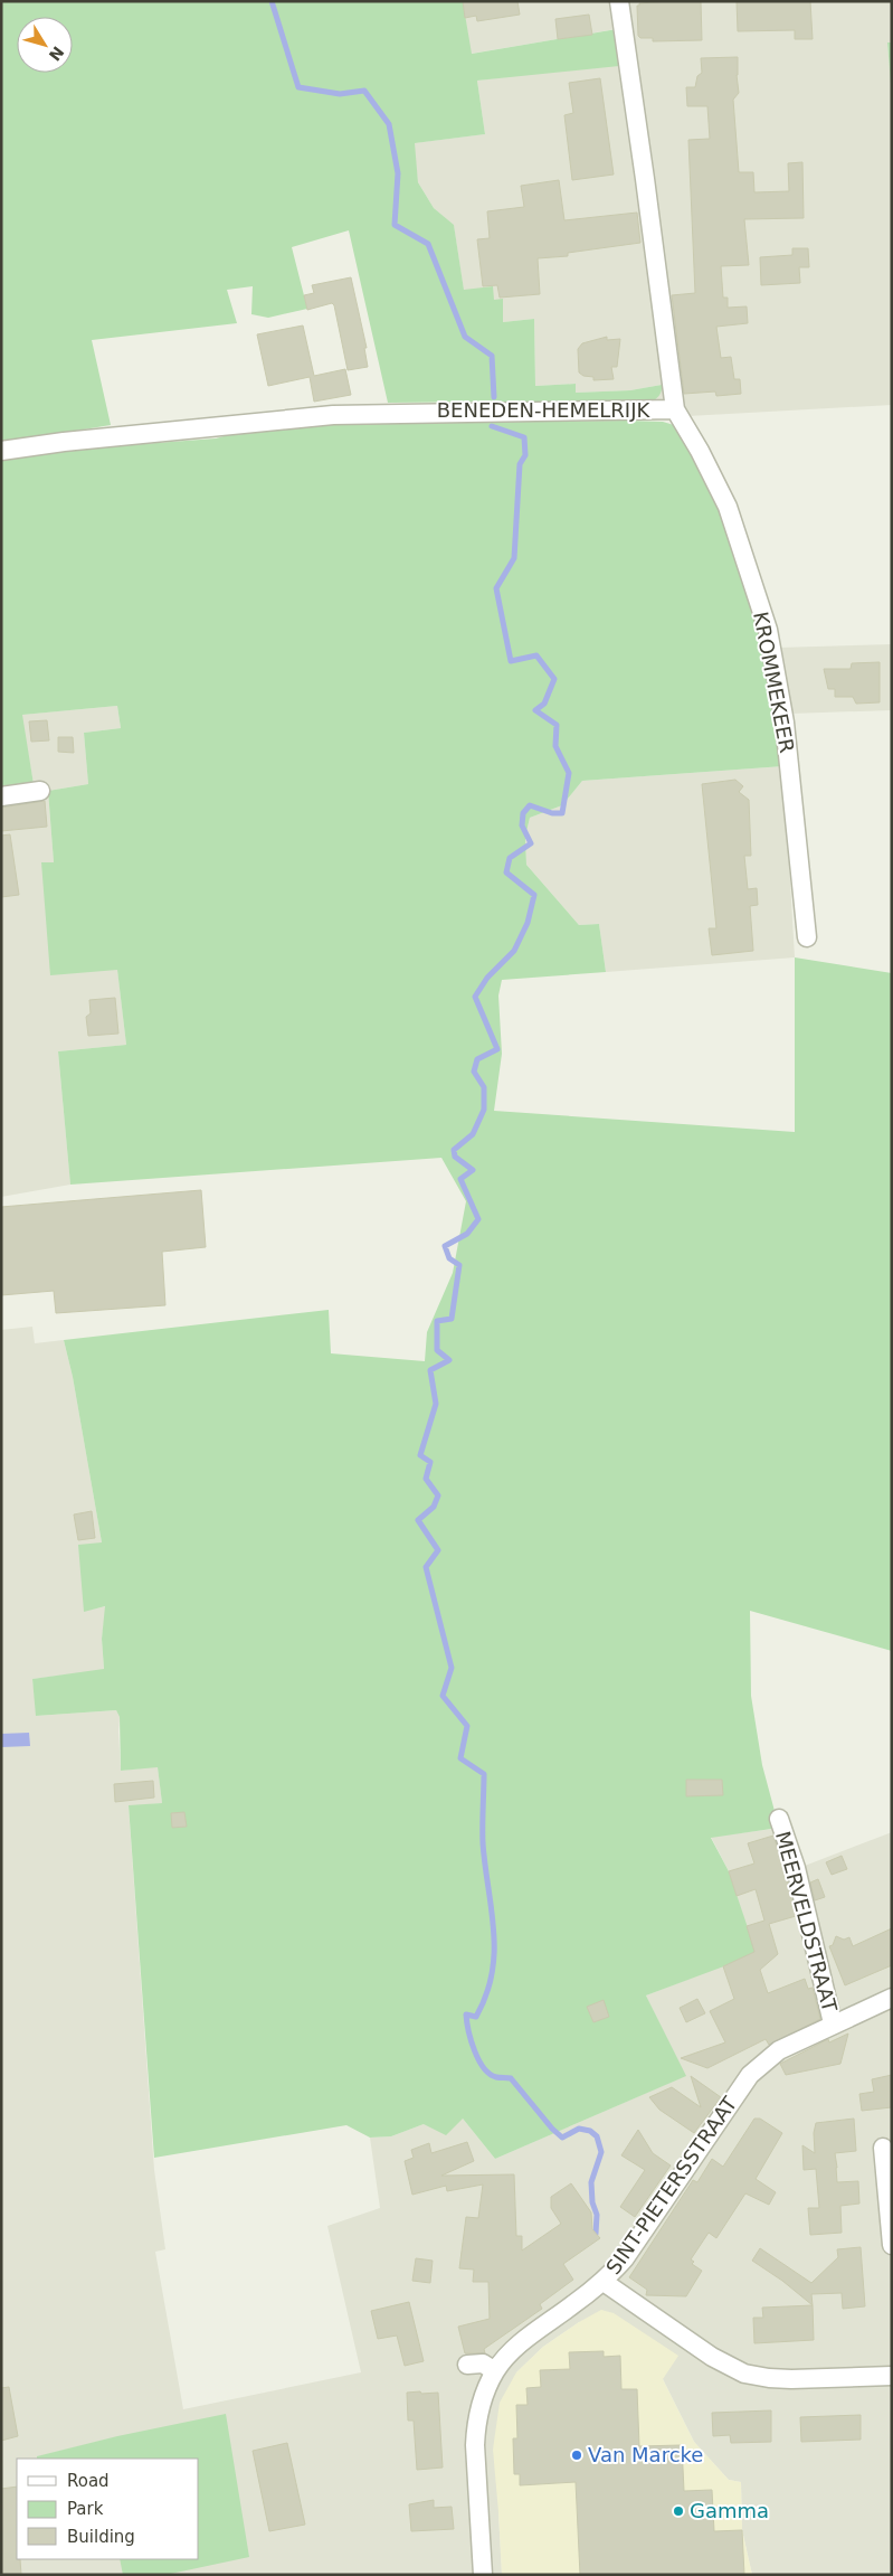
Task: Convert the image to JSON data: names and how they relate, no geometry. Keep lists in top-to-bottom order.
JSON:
{
  "streets": {
    "street": [
      "BENEDEN-HEMELRIJK",
      "KROMMEKEER",
      "MEERVELDSTRAAT",
      "SINT-PIETERSSTRAAT"
    ]
  },
  "crossings": [
    ["BENEDEN-HEMELRIJK", "KROMMEKEER"],
    ["MEERVELDSTRAAT", "SINT-PIETERSSTRAAT"]
  ],
  "places": ["Van Marcke", "Gamma"],
  "legend": ["Road", "Park", "Building"],
  "north": "bottom right"
}
